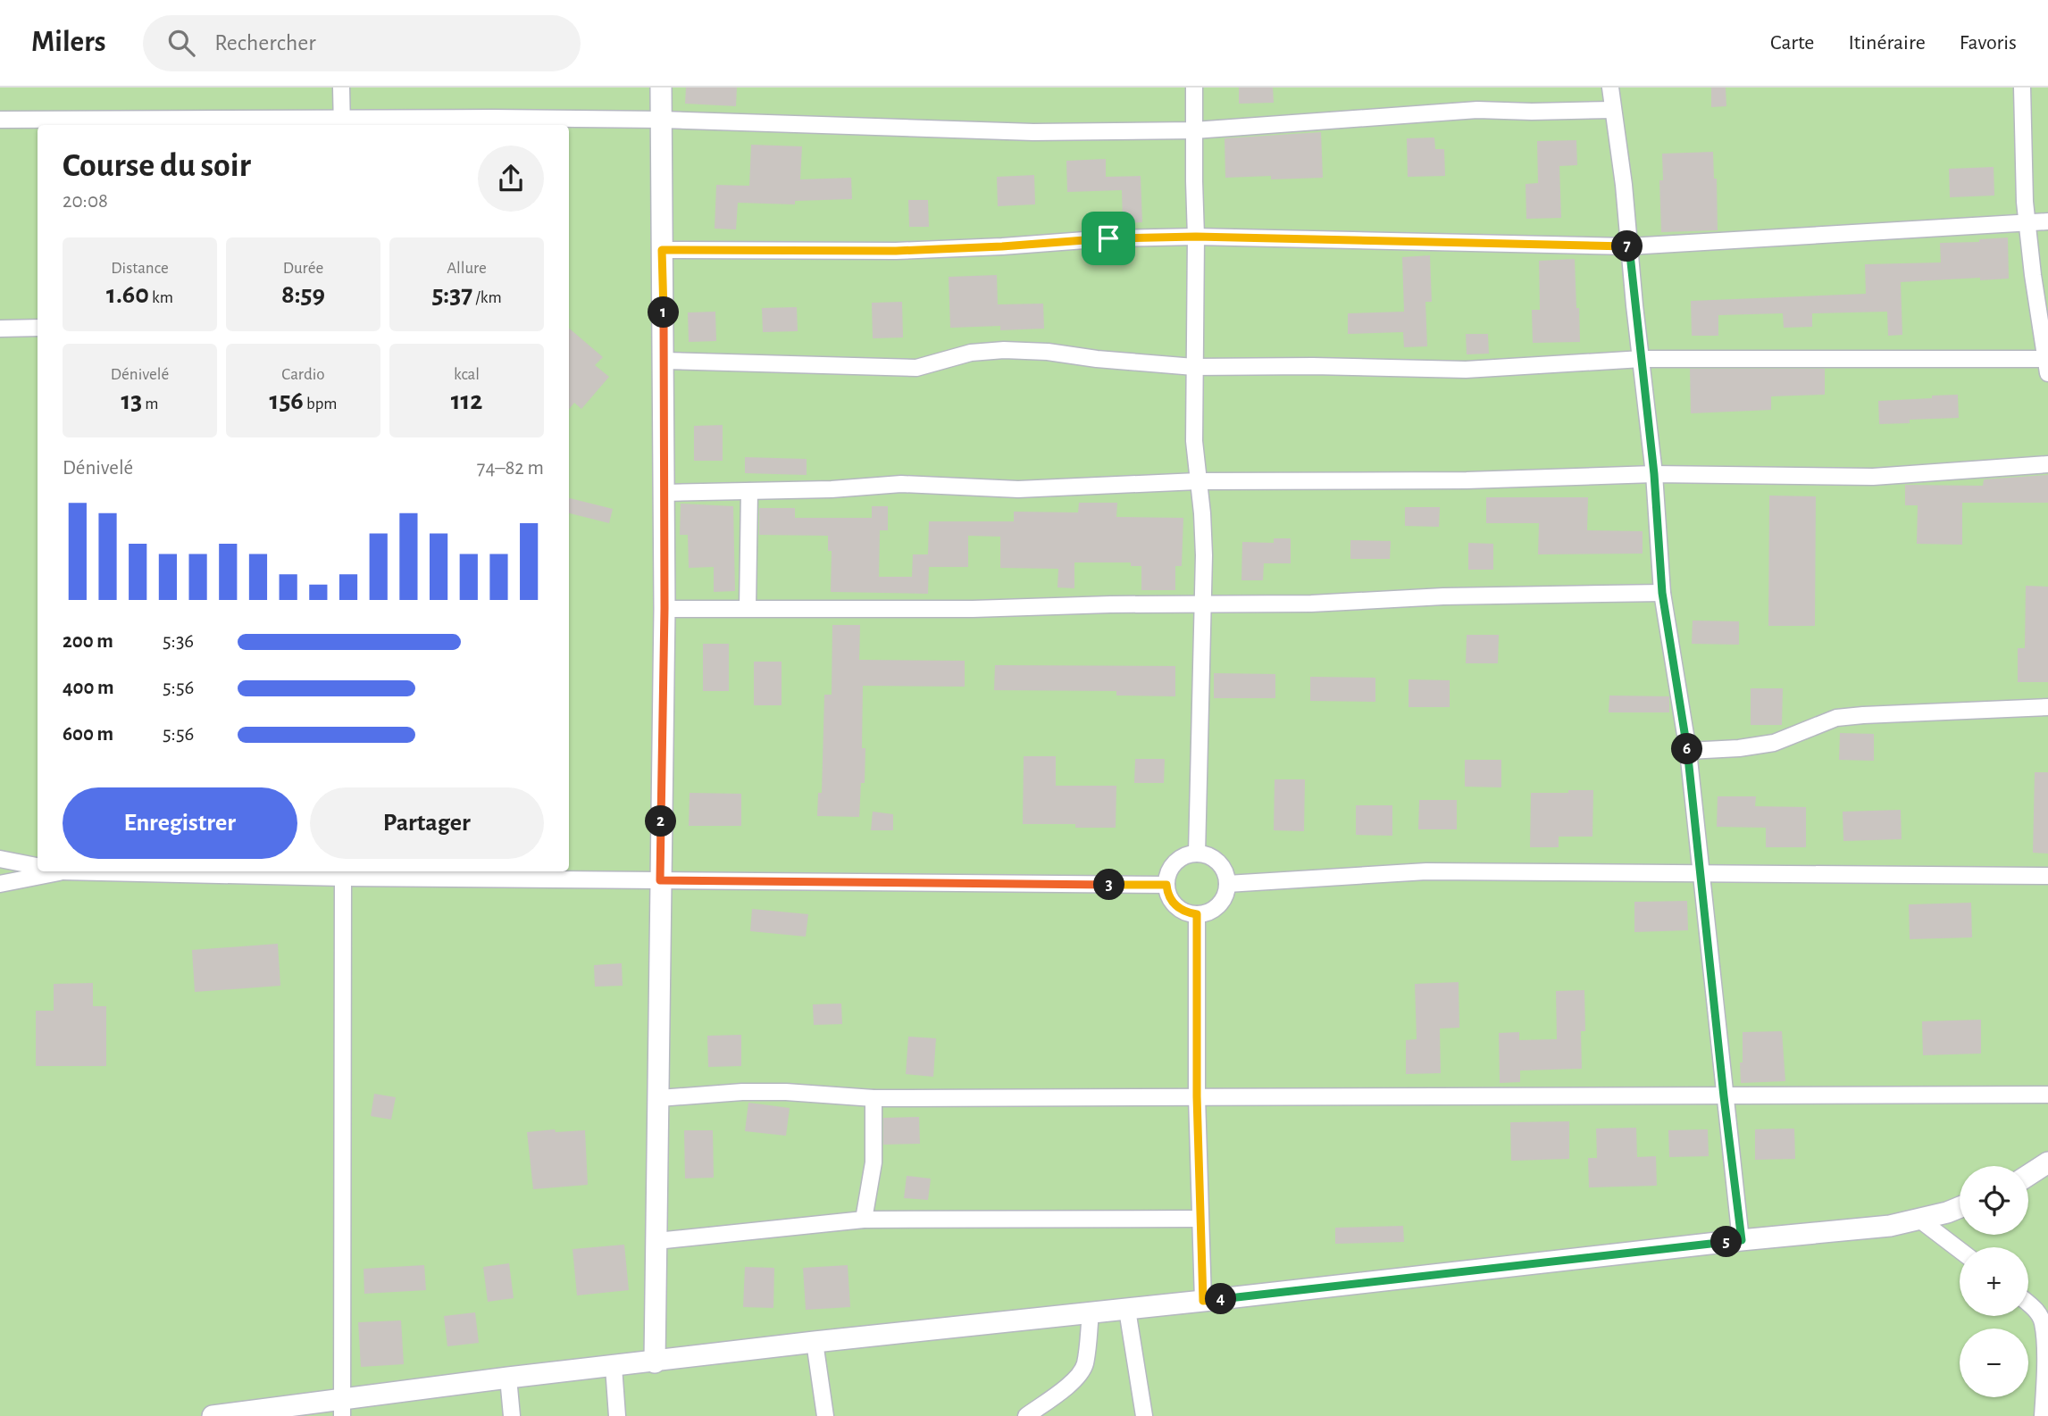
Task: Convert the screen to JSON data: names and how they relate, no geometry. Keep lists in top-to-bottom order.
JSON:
{
  "page": {
    "header": "Milers",
    "search": "Rechercher",
    "nav": ["Carte", "Itinéraire", "Favoris"],
    "heading": ["Course du soir", "20:08"],
    "pins": [
      "7",
      "1",
      "6",
      "2",
      "3",
      "5",
      "4"
    ],
    "stats": [
      ["Distance", "1.60 km"],
      ["Durée", "8:59"],
      ["Allure", "5:37 /km"],
      ["Dénivelé", "13 m"],
      ["Cardio", "156 bpm"],
      ["kcal", "112"]
    ],
    "chart": ["Dénivelé", "74–82 m"],
    "list": [
      {
        "name": "200 m",
        "note": "5:36"
      },
      {
        "name": "400 m",
        "note": "5:56"
      },
      {
        "name": "600 m",
        "note": "5:56"
      }
    ],
    "buttons": ["Enregistrer", "Partager"],
    "map_buttons": ["+", "−"]
  }
}
